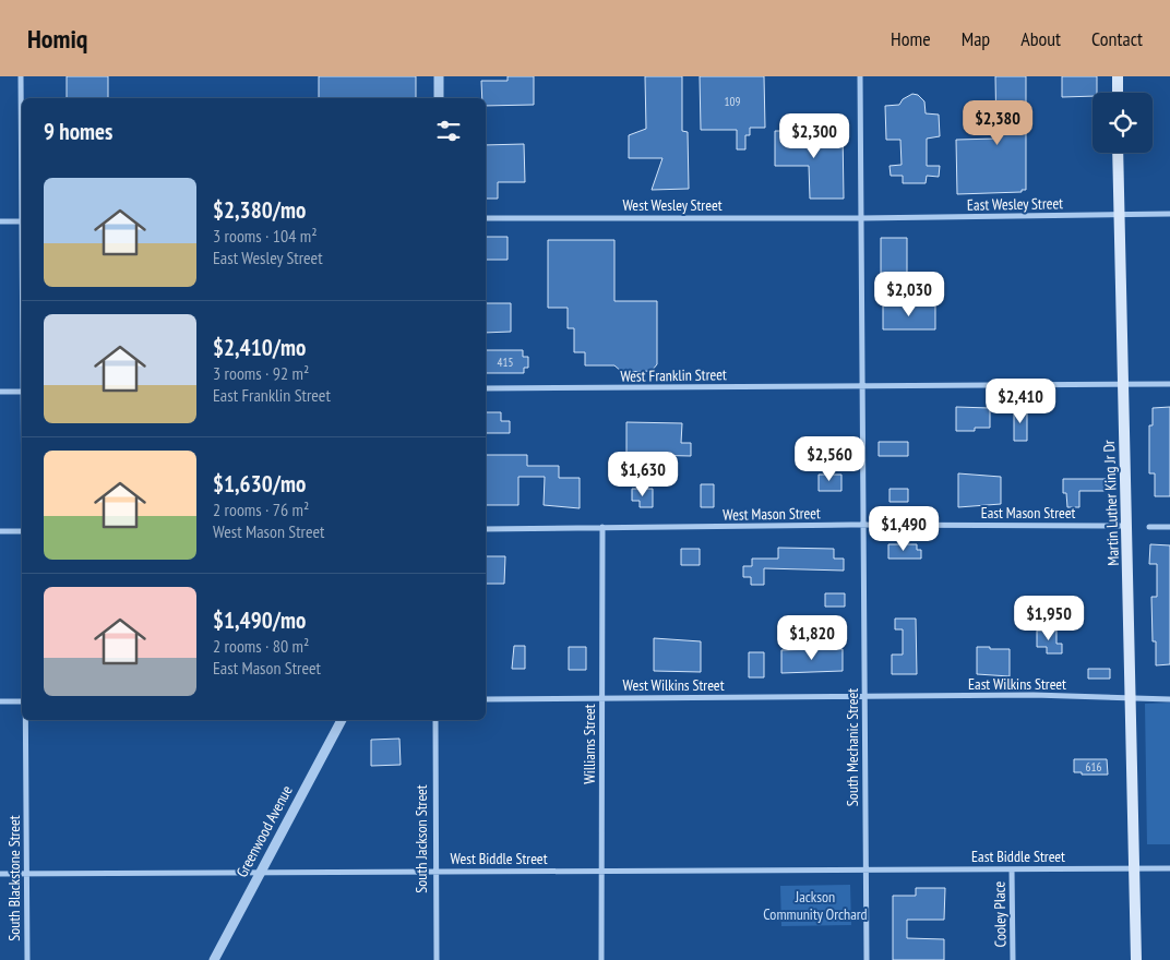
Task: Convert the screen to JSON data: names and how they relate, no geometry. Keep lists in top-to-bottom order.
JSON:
{
  "streets": {
    "main road": ["Martin Luther King Jr Dr"],
    "street": [
      "East Wesley Street",
      "West Wesley Street",
      "West Franklin Street",
      "East Mason Street",
      "West Mason Street",
      "East Wilkins Street",
      "West Wilkins Street",
      "Williams Street",
      "South Mechanic Street",
      "Greenwood Avenue",
      "South Jackson Street",
      "East Biddle Street",
      "West Biddle Street",
      "South Blackstone Street",
      "Cooley Place"
    ]
  },
  "crossings": [
    ["East Wesley Street", "West Wesley Street"],
    ["East Wesley Street", "Martin Luther King Jr Dr"],
    ["East Wesley Street", "South Mechanic Street"],
    ["West Wesley Street", "South Mechanic Street"],
    ["West Franklin Street", "Martin Luther King Jr Dr"],
    ["West Franklin Street", "South Mechanic Street"],
    ["Martin Luther King Jr Dr", "East Mason Street"],
    ["Martin Luther King Jr Dr", "East Wilkins Street"],
    ["Martin Luther King Jr Dr", "East Biddle Street"],
    ["East Mason Street", "West Mason Street"],
    ["East Mason Street", "South Mechanic Street"],
    ["West Mason Street", "Williams Street"],
    ["West Mason Street", "South Mechanic Street"],
    ["East Wilkins Street", "West Wilkins Street"],
    ["East Wilkins Street", "South Mechanic Street"],
    ["West Wilkins Street", "Williams Street"],
    ["West Wilkins Street", "South Mechanic Street"],
    ["Williams Street", "West Biddle Street"],
    ["South Mechanic Street", "East Biddle Street"],
    ["South Mechanic Street", "West Biddle Street"],
    ["Greenwood Avenue", "West Biddle Street"],
    ["South Jackson Street", "West Biddle Street"],
    ["East Biddle Street", "West Biddle Street"],
    ["East Biddle Street", "Cooley Place"],
    ["West Biddle Street", "South Blackstone Street"]
  ],
  "parks": ["Jackson Community Orchard"],
  "house_numbers": ["109", "415", "616"],
  "page": {
    "header": "Homiq",
    "nav": [
      "Home",
      "Map",
      "About",
      "Contact"
    ],
    "heading": "9 homes",
    "price": [
      "$2,380",
      "$2,300",
      "$2,030",
      "$2,410",
      "$2,560",
      "$1,630",
      "$1,490",
      "$1,950",
      "$1,820"
    ],
    "list": [
      {
        "name": "$2,380/mo",
        "note": "3 rooms · 104 m² · East Wesley Street"
      },
      {
        "name": "$2,410/mo",
        "note": "3 rooms · 92 m² · East Franklin Street"
      },
      {
        "name": "$1,630/mo",
        "note": "2 rooms · 76 m² · West Mason Street"
      },
      {
        "name": "$1,490/mo",
        "note": "2 rooms · 80 m² · East Mason Street"
      }
    ]
  }
}
